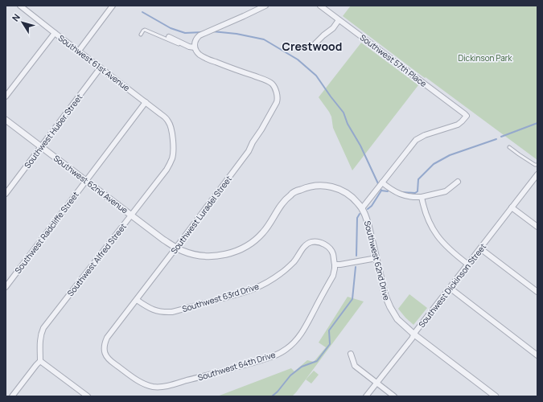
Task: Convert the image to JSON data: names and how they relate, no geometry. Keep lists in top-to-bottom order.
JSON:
{
  "streets": {
    "street": [
      "Southwest 57th Place",
      "Southwest 61st Avenue",
      "Southwest Huber Street",
      "Southwest 62nd Avenue",
      "Southwest Luradel Street",
      "Southwest Radcliffe Street",
      "Southwest Alfred Street",
      "Southwest 62nd Drive",
      "Southwest Dickinson Street",
      "Southwest 63rd Drive",
      "Southwest 64th Drive"
    ]
  },
  "crossings": [
    ["Southwest 61st Avenue", "Southwest Huber Street"],
    ["Southwest 61st Avenue", "Southwest Radcliffe Street"],
    ["Southwest 61st Avenue", "Southwest Alfred Street"],
    ["Southwest Huber Street", "Southwest 62nd Avenue"],
    ["Southwest 62nd Avenue", "Southwest Luradel Street"],
    ["Southwest 62nd Avenue", "Southwest Radcliffe Street"],
    ["Southwest 62nd Avenue", "Southwest Alfred Street"],
    ["Southwest 62nd Avenue", "Southwest 62nd Drive"],
    ["Southwest Luradel Street", "Southwest 62nd Drive"],
    ["Southwest Luradel Street", "Southwest 63rd Drive"],
    ["Southwest Luradel Street", "Southwest 64th Drive"],
    ["Southwest 62nd Drive", "Southwest Dickinson Street"],
    ["Southwest 63rd Drive", "Southwest 64th Drive"]
  ],
  "districts": ["Crestwood"],
  "parks": ["Dickinson Park"],
  "north": "top left"
}
